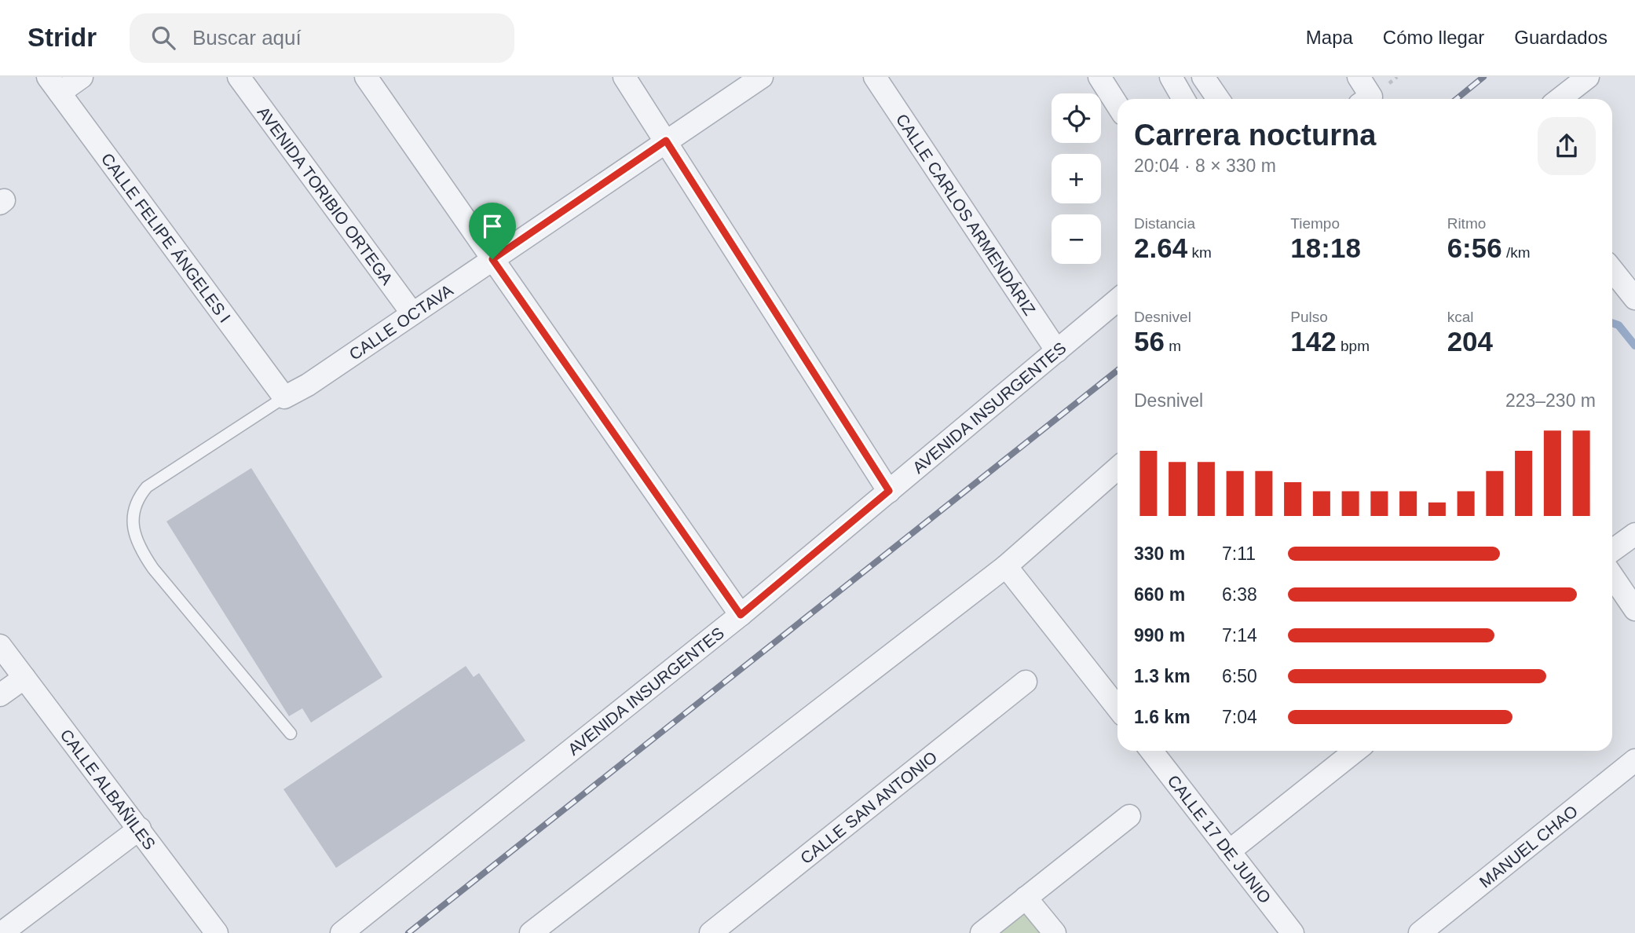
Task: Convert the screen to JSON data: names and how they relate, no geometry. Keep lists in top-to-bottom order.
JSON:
{
  "streets": {
    "street": [
      "AVENIDA TORIBIO ORTEGA",
      "CALLE CARLOS ARMENDÁRIZ",
      "CALLE FELIPE ÁNGELES I",
      "CALLE OCTAVA",
      "AVENIDA INSURGENTES",
      "CALLE ALBAÑILES",
      "CALLE SAN ANTONIO",
      "CALLE 17 DE JUNIO",
      "MANUEL CHAO"
    ]
  },
  "crossings": [
    ["AVENIDA TORIBIO ORTEGA", "CALLE OCTAVA"],
    ["CALLE CARLOS ARMENDÁRIZ", "AVENIDA INSURGENTES"],
    ["CALLE FELIPE ÁNGELES I", "CALLE OCTAVA"]
  ],
  "page": {
    "header": "Stridr",
    "search": "Buscar aquí",
    "nav": ["Mapa", "Cómo llegar", "Guardados"],
    "map_buttons": ["+", "−"],
    "heading": ["Carrera nocturna", "20:04 · 8 × 330 m"],
    "stats": [
      ["Distancia", "2.64 km"],
      ["Tiempo", "18:18"],
      ["Ritmo", "6:56 /km"],
      ["Desnivel", "56 m"],
      ["Pulso", "142 bpm"],
      ["kcal", "204"]
    ],
    "chart": ["Desnivel", "223–230 m"],
    "list": [
      {
        "name": "330 m",
        "note": "7:11"
      },
      {
        "name": "660 m",
        "note": "6:38"
      },
      {
        "name": "990 m",
        "note": "7:14"
      },
      {
        "name": "1.3 km",
        "note": "6:50"
      },
      {
        "name": "1.6 km",
        "note": "7:04"
      }
    ]
  }
}
